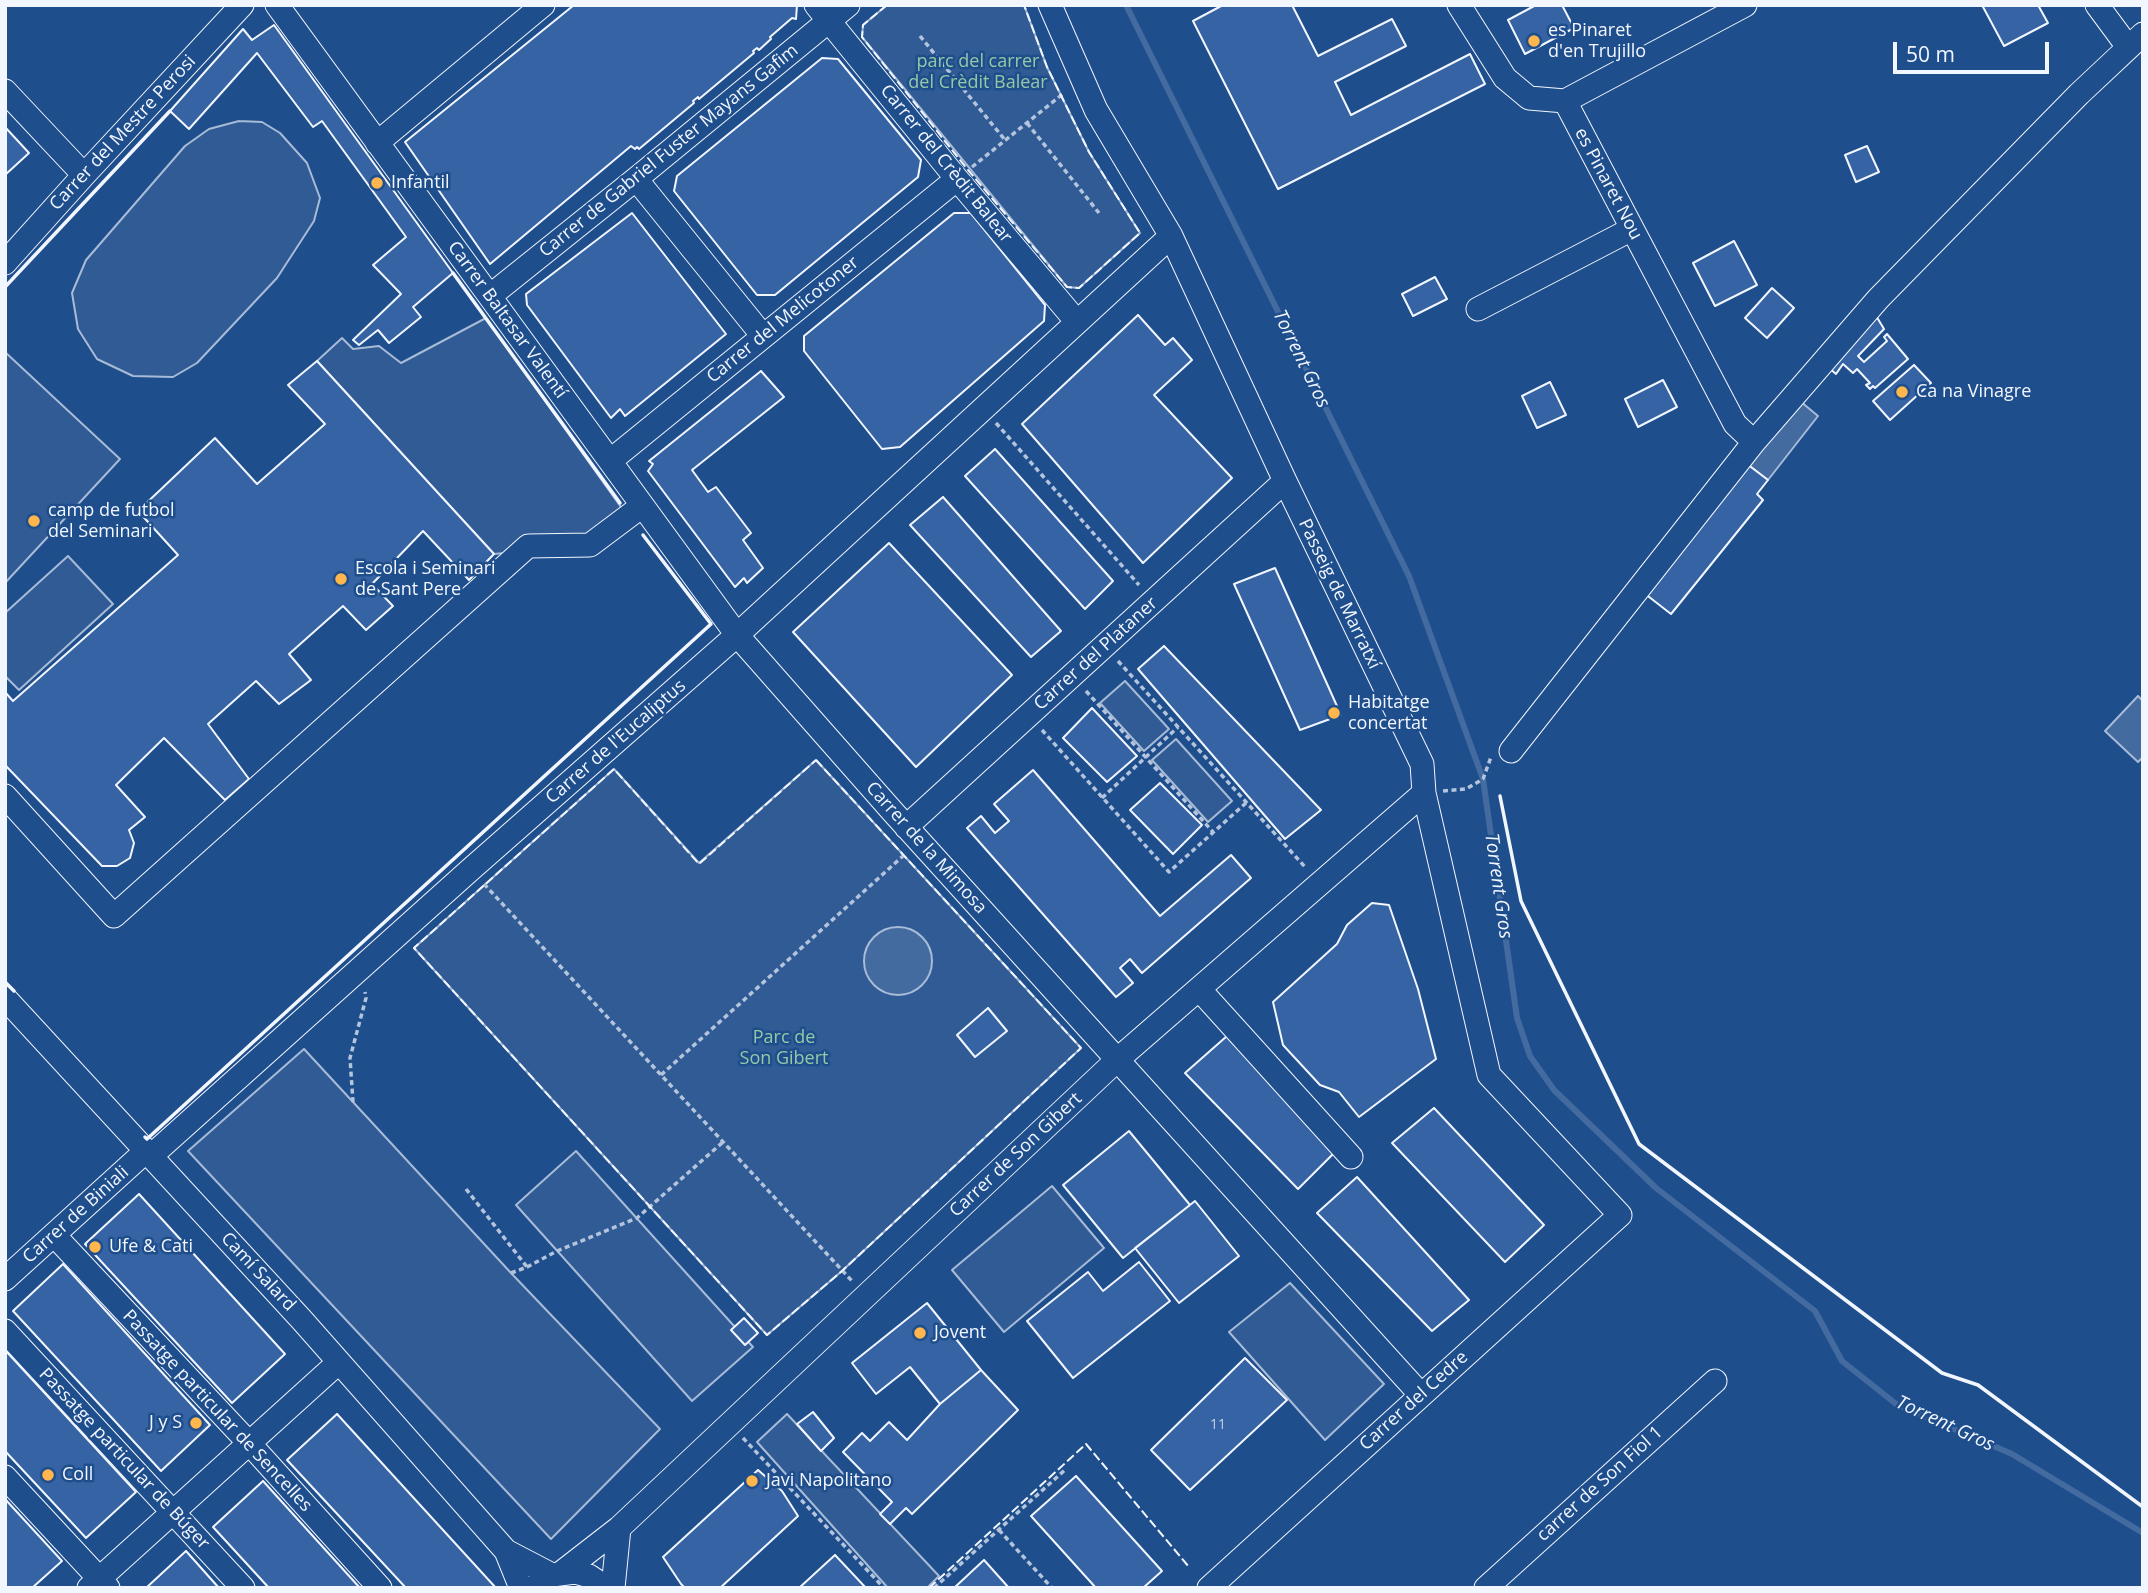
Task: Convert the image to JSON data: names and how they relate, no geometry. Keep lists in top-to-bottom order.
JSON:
{
  "streets": {
    "street": [
      "Carrer del Mestre Perosi",
      "Carrer de Gabriel Fuster Mayans Gafim",
      "Carrer del Crèdit Balear",
      "es Pinaret Nou",
      "Carrer Baltasar Valentí",
      "Carrer del Melicotoner",
      "Passeig de Marratxí",
      "Carrer del Plataner",
      "Carrer de l'Eucaliptus",
      "Carrer de la Mimosa",
      "Carrer de Son Gibert",
      "Carrer de Biniali",
      "Camí Salard",
      "Carrer del Cedre",
      "Passatge particular de Sencelles",
      "Passatge particular de Búger",
      "carrer de Son Fiol 1"
    ]
  },
  "crossings": [
    ["Carrer de Gabriel Fuster Mayans Gafim", "Carrer del Crèdit Balear"],
    ["Carrer de Gabriel Fuster Mayans Gafim", "Carrer Baltasar Valentí"],
    ["Carrer del Crèdit Balear", "Carrer del Melicotoner"],
    ["Carrer del Crèdit Balear", "Carrer de l'Eucaliptus"],
    ["Carrer Baltasar Valentí", "Carrer del Melicotoner"],
    ["Carrer Baltasar Valentí", "Carrer de l'Eucaliptus"],
    ["Carrer Baltasar Valentí", "Carrer de la Mimosa"],
    ["Passeig de Marratxí", "Carrer del Plataner"],
    ["Passeig de Marratxí", "Carrer de l'Eucaliptus"],
    ["Passeig de Marratxí", "Carrer de Son Gibert"],
    ["Passeig de Marratxí", "Carrer del Cedre"],
    ["Carrer del Plataner", "Carrer de la Mimosa"],
    ["Carrer de l'Eucaliptus", "Carrer de la Mimosa"],
    ["Carrer de l'Eucaliptus", "Carrer de Biniali"],
    ["Carrer de l'Eucaliptus", "Camí Salard"],
    ["Carrer de la Mimosa", "Carrer de Son Gibert"],
    ["Carrer de la Mimosa", "Carrer del Cedre"],
    ["Carrer de Son Gibert", "Camí Salard"],
    ["Carrer de Biniali", "Camí Salard"],
    ["Carrer de Biniali", "Passatge particular de Sencelles"]
  ],
  "water": ["Torrent Gros"],
  "parks": ["parc del carrer del Crèdit Balear", "Parc de Son Gibert"],
  "places": [
    "es Pinaret d'en Trujillo",
    "Infantil",
    "Ca na Vinagre",
    "camp de futbol del Seminari",
    "Escola i Seminari de Sant Pere",
    "Habitatge concertat",
    "Ufe & Cati",
    "Jovent",
    "J y S",
    "Coll",
    "Javi Napolitano"
  ],
  "house_numbers": ["11"],
  "scale_bar": "50 m"
}
